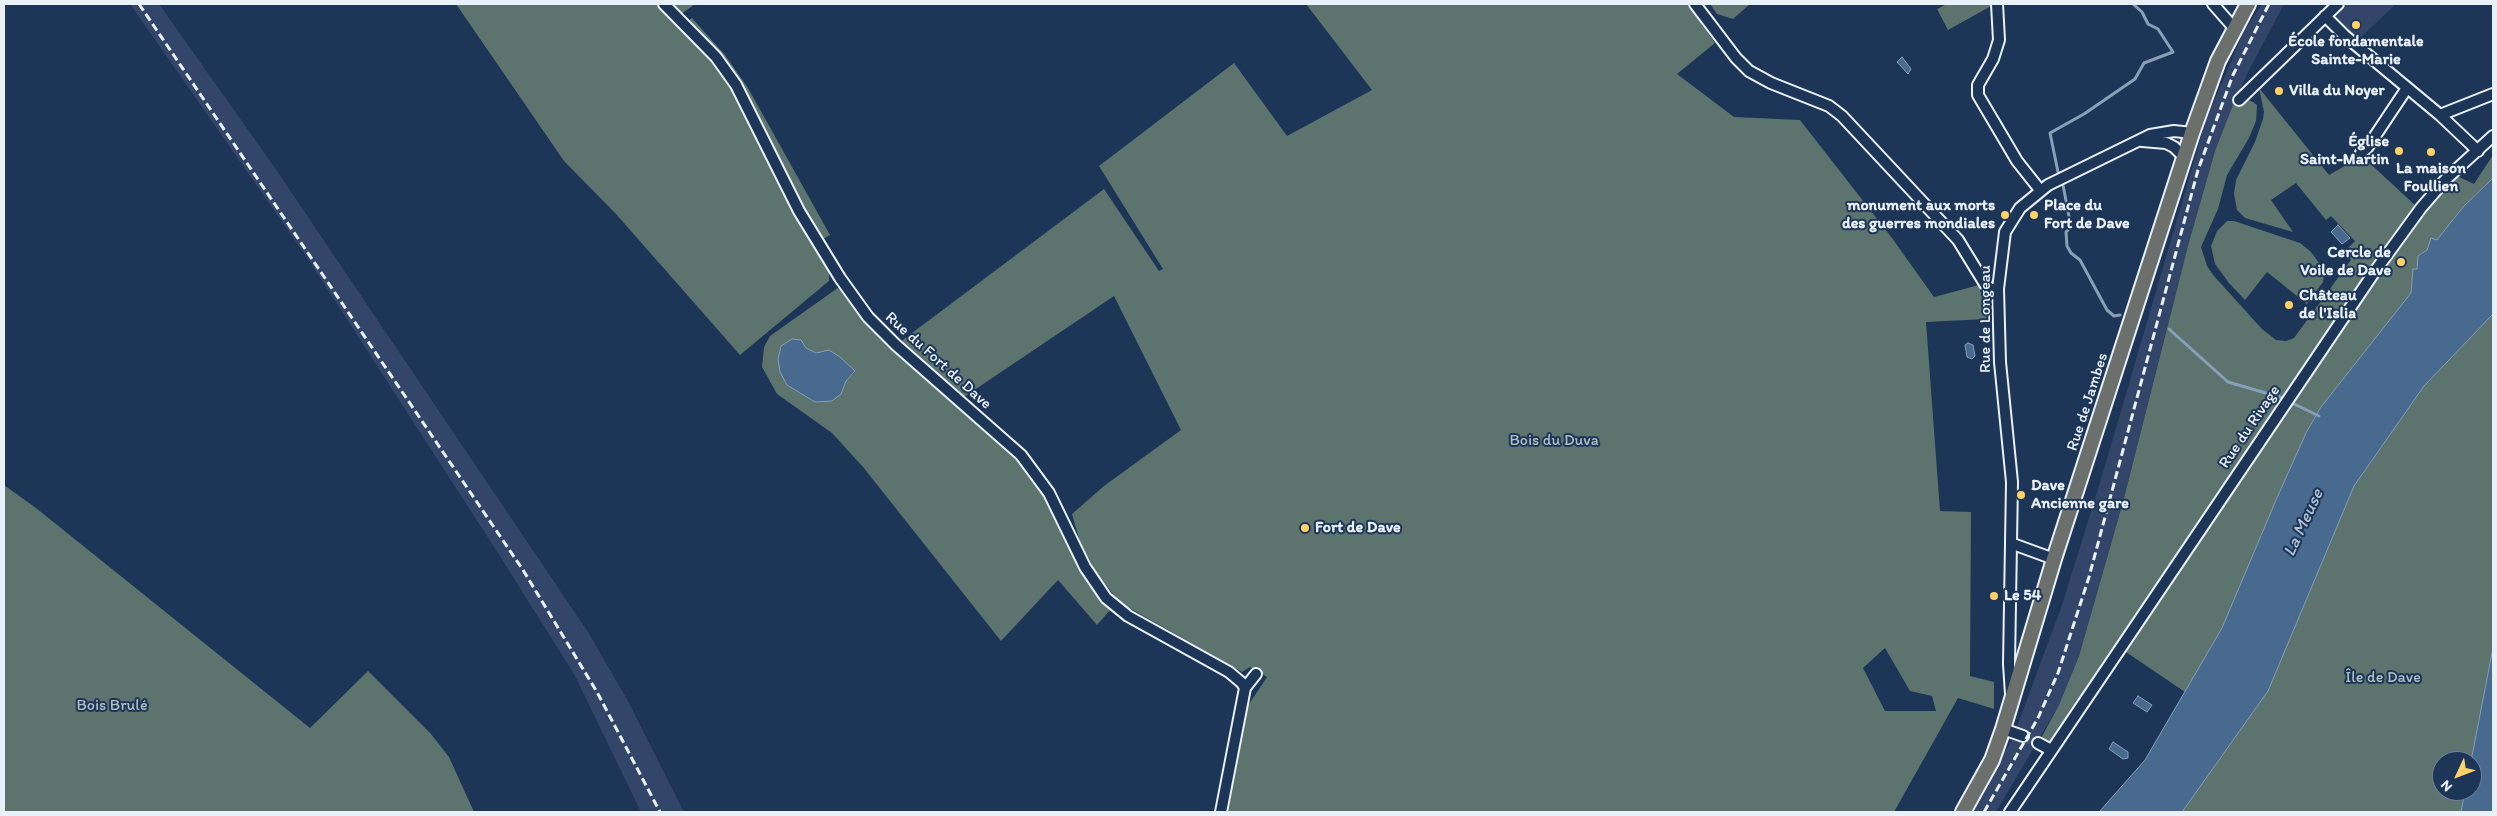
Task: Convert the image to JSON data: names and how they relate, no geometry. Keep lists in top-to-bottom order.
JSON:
{
  "streets": {
    "main road": ["Rue de Jambes"],
    "street": ["Rue de Longeau", "Rue du Fort de Dave", "Rue du Rivage"]
  },
  "crossings": [
    ["Rue de Longeau", "Rue de Jambes"]
  ],
  "water": ["La Meuse"],
  "parks": ["Bois du Duva", "Île de Dave", "Bois Brulé"],
  "places": [
    "École fondamentale Sainte-Marie",
    "Villa du Noyer",
    "Église Saint-Martin",
    "La maison Foullien",
    "monument aux morts des guerres mondiales",
    "Place du Fort de Dave",
    "Cercle de Voile de Dave",
    "Château de l'Islia",
    "Dave Ancienne gare",
    "Fort de Dave",
    "Le 54"
  ],
  "north": "bottom left"
}
